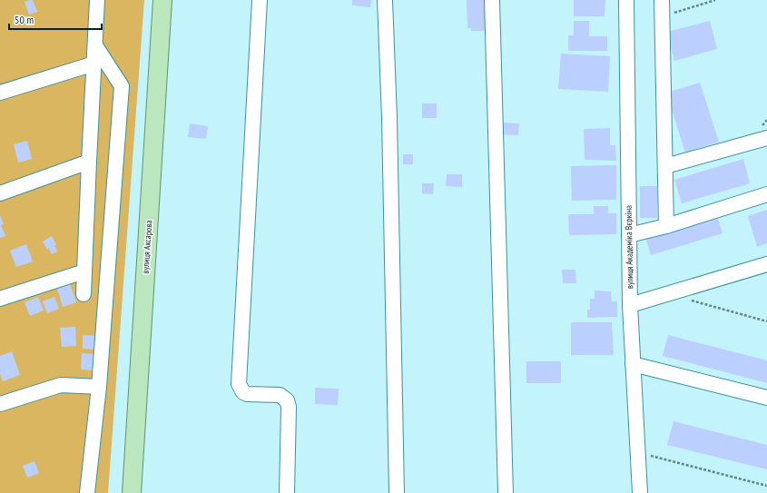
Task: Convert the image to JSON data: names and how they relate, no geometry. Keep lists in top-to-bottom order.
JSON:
{
  "streets": {
    "main road": ["вулиця Ахсарова"],
    "street": ["вулиця Академіка Вєркіна"]
  },
  "scale_bar": "50 m"
}
